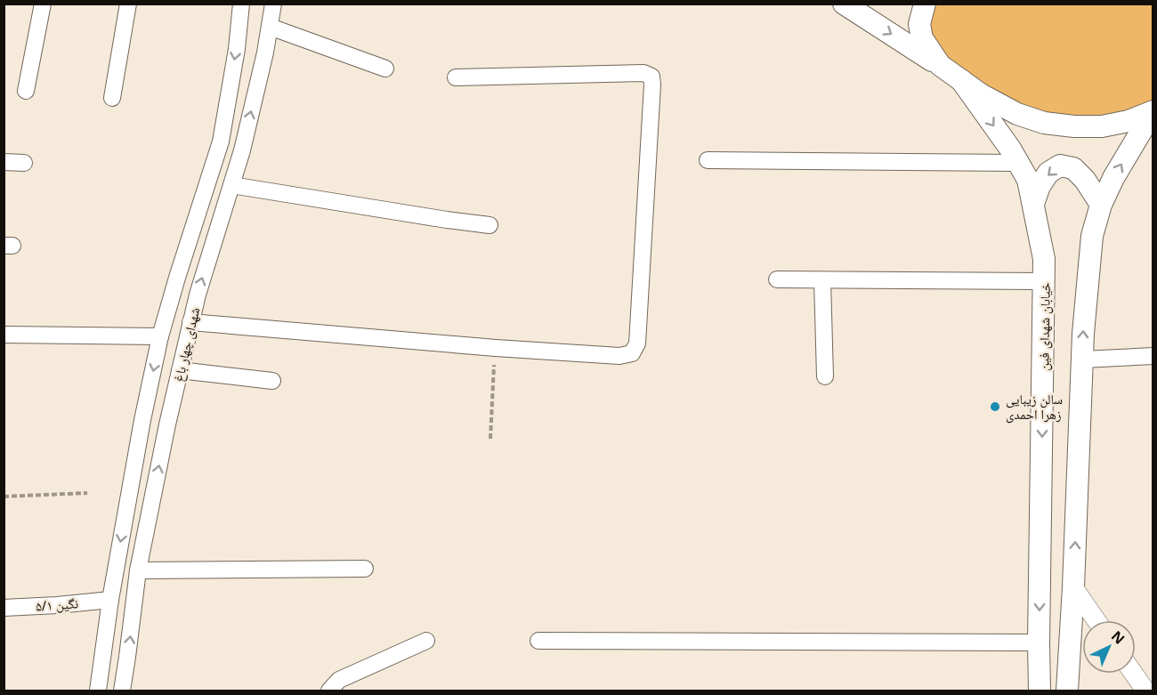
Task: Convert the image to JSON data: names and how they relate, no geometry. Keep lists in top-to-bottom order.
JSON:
{
  "streets": {
    "main road": ["خیابان شهدای فین"],
    "street": ["شهدای چهار باغ", "نگین ۵/۱"]
  },
  "crossings": [
    ["شهدای چهار باغ", "نگین ۵/۱"]
  ],
  "places": ["سالن‌ زیبایی زهرا احمدی"],
  "north": "top right"
}
